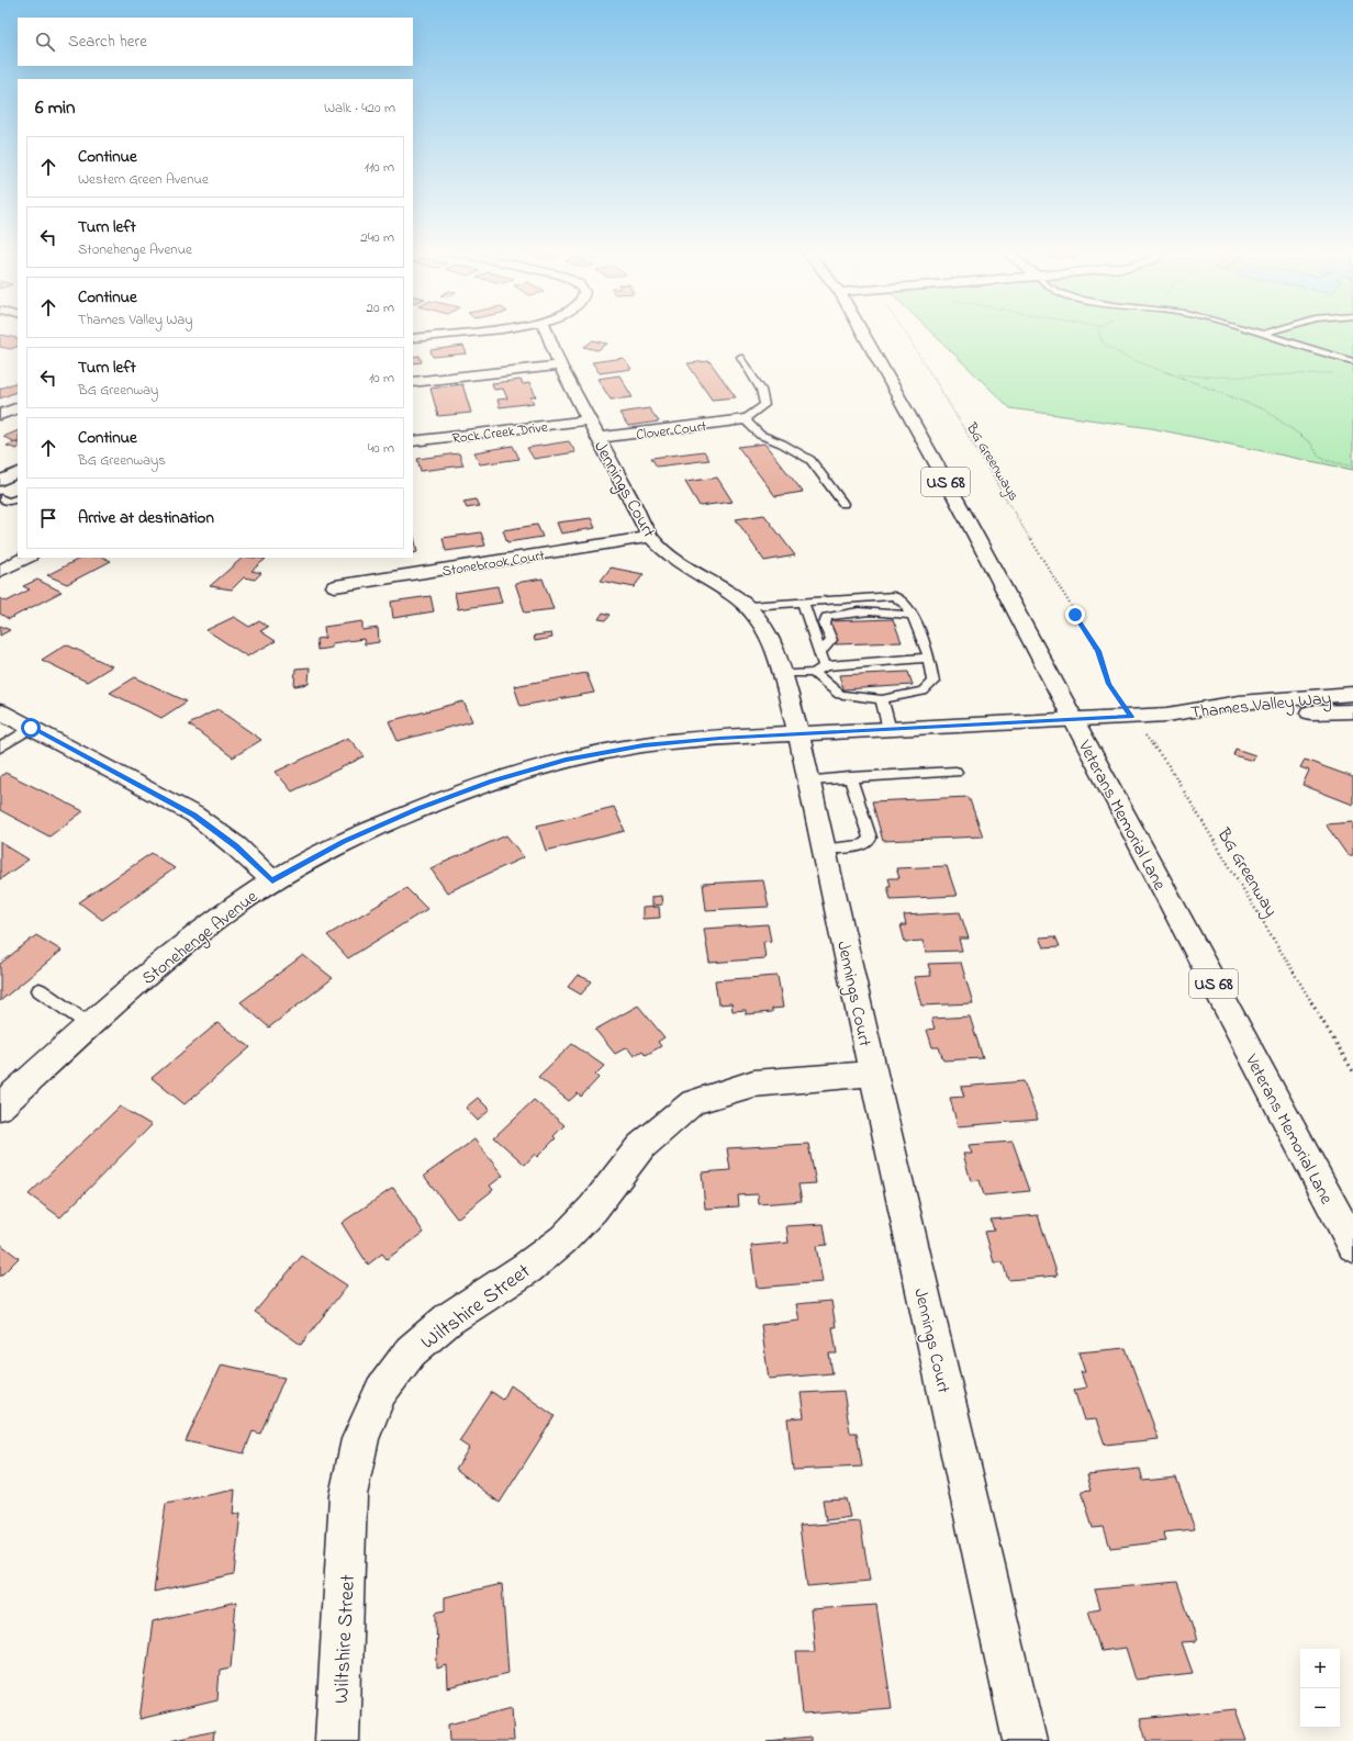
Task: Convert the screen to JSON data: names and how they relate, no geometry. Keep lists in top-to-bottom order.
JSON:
{
  "streets": {
    "street": [
      "Clover Court",
      "Rock Creek Drive",
      "US 68",
      "Jennings Court",
      "Stonebrook Court",
      "Thames Valley Way",
      "Veterans Memorial Lane",
      "Stonehenge Avenue",
      "Wiltshire Street"
    ],
    "path": ["BG Greenways", "BG Greenway"]
  },
  "crossings": [
    ["Clover Court", "Jennings Court"],
    ["Rock Creek Drive", "Jennings Court"],
    ["BG Greenways", "BG Greenway"],
    ["Jennings Court", "Stonebrook Court"],
    ["Jennings Court", "Stonehenge Avenue"],
    ["Jennings Court", "Wiltshire Street"],
    ["Thames Valley Way", "Veterans Memorial Lane"],
    ["Thames Valley Way", "BG Greenway"],
    ["Thames Valley Way", "Stonehenge Avenue"],
    ["Veterans Memorial Lane", "Stonehenge Avenue"]
  ],
  "page": {
    "search": "Search here",
    "heading": ["6 min", "Walk · 420 m"],
    "list": [
      ["Continue", "Western Green Avenue", "110 m"],
      ["Turn left", "Stonehenge Avenue", "240 m"],
      ["Continue", "Thames Valley Way", "20 m"],
      ["Turn left", "BG Greenway", "10 m"],
      ["Continue", "BG Greenways", "40 m"],
      "Arrive at destination"
    ],
    "map_buttons": ["+", "−"]
  }
}
